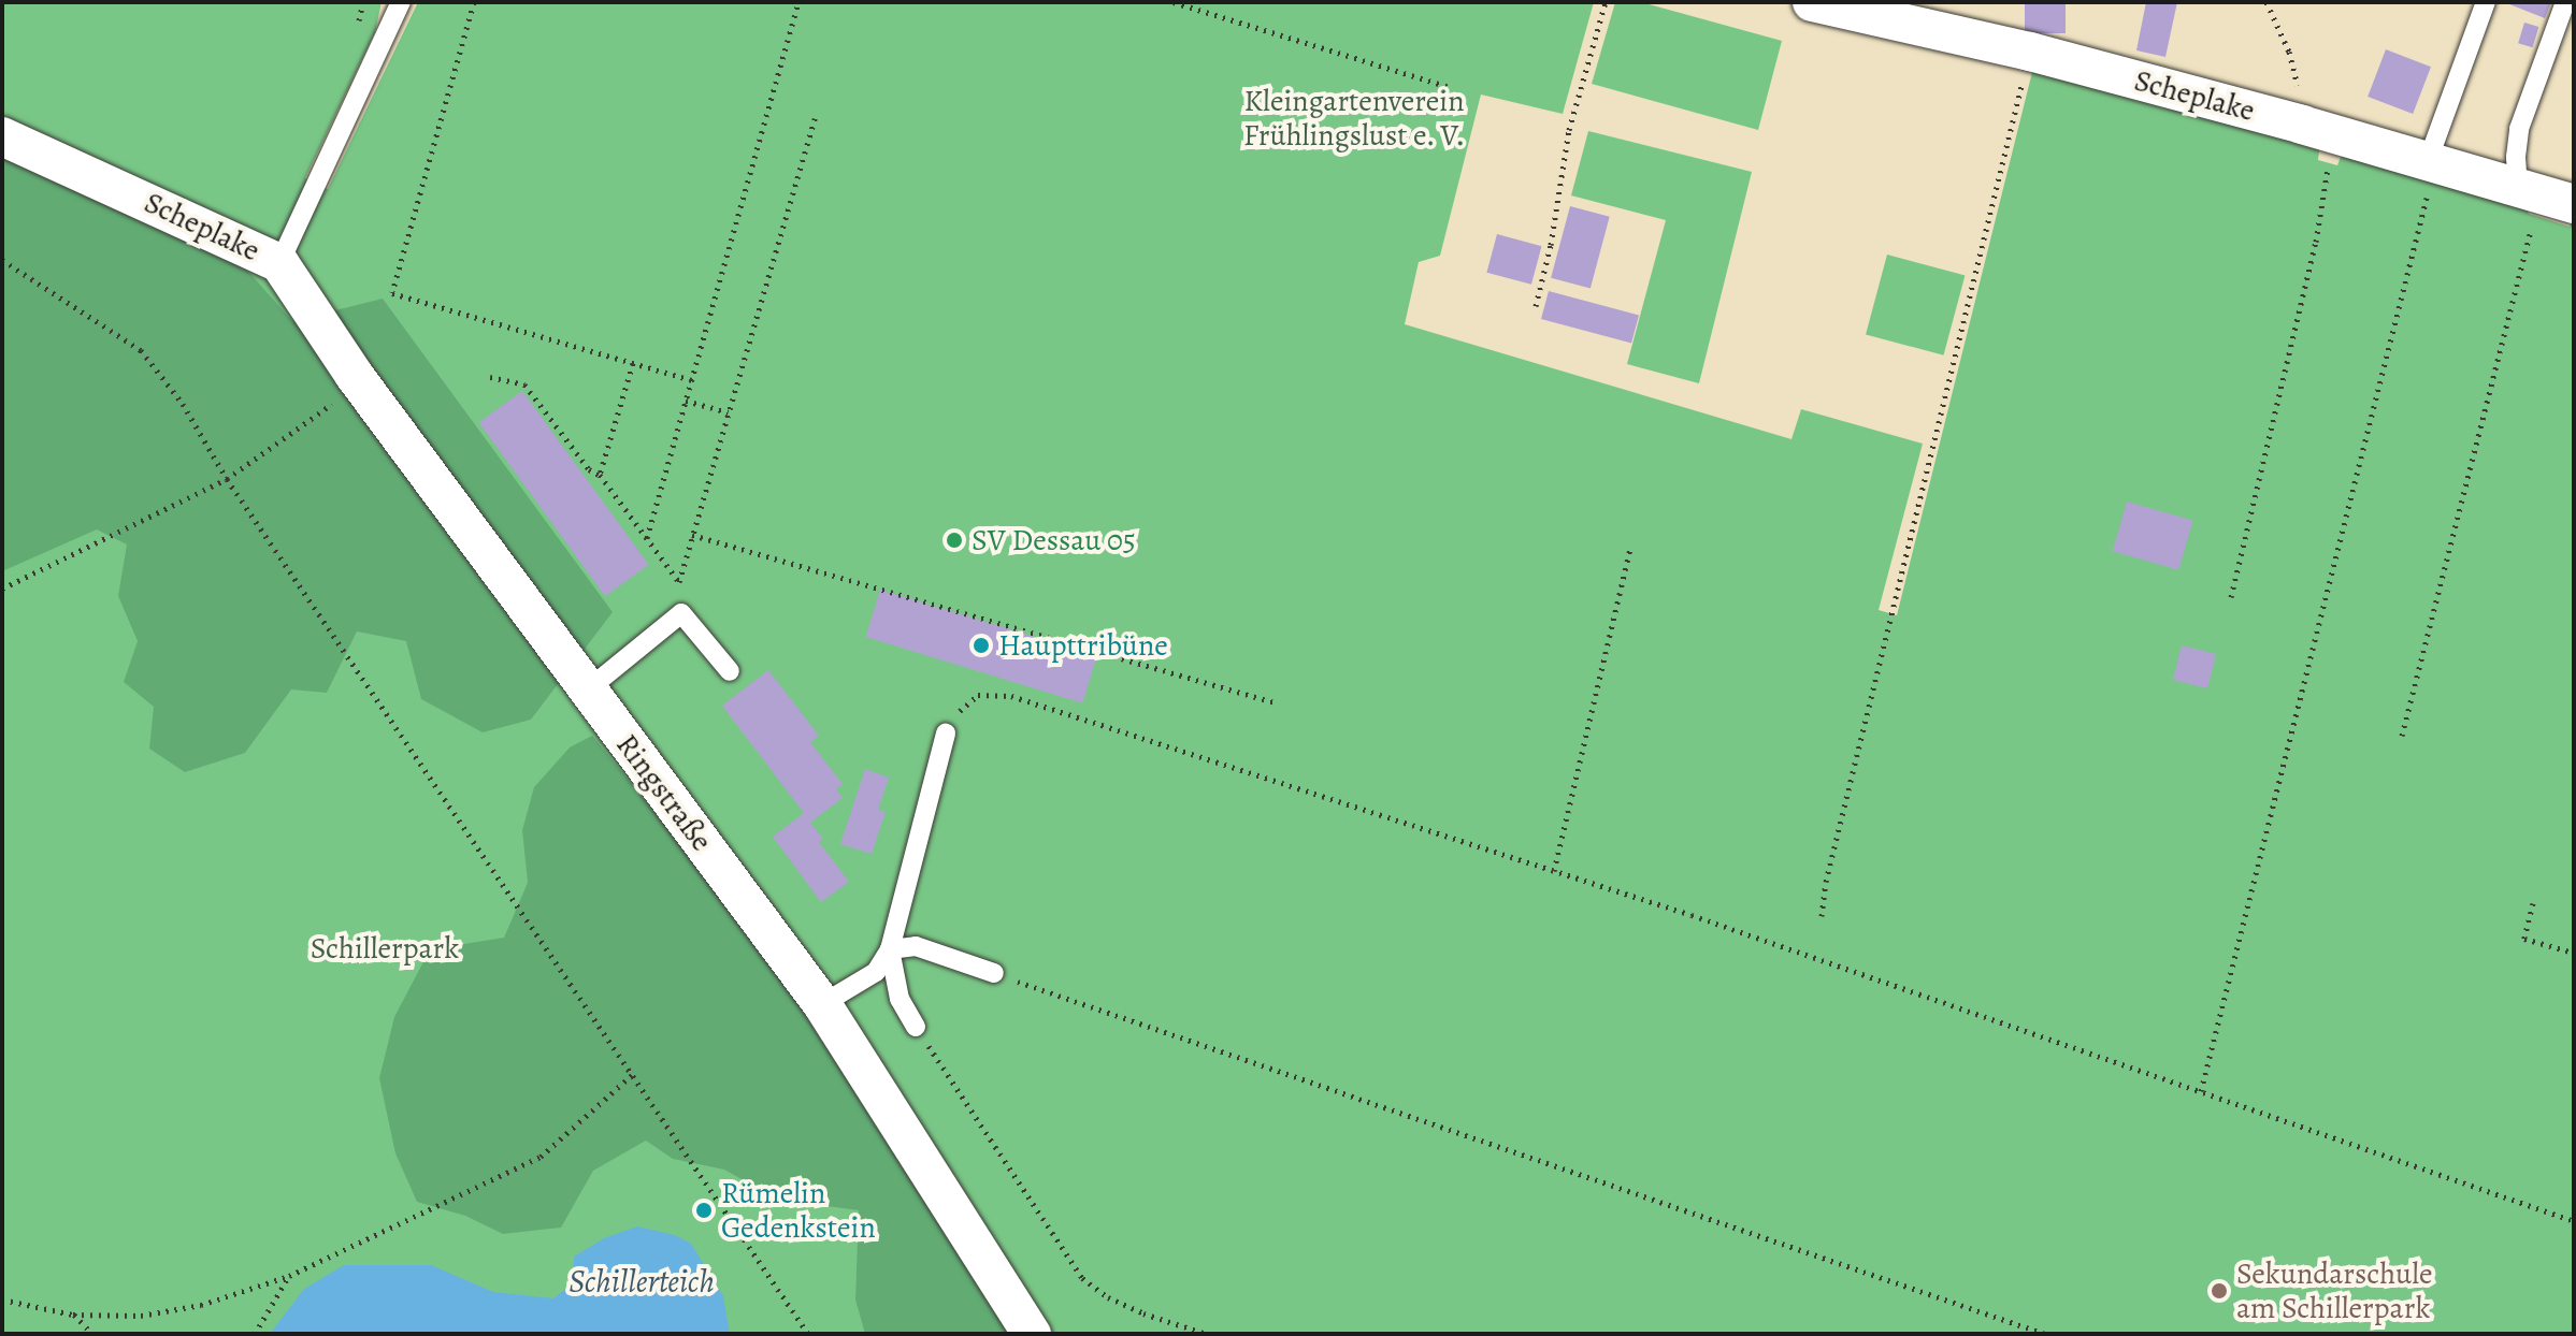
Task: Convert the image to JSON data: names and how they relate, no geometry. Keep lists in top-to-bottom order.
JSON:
{
  "streets": {
    "street": ["Scheplake", "Ringstraße"]
  },
  "crossings": [
    ["Scheplake", "Ringstraße"]
  ],
  "water": ["Schillerteich"],
  "parks": ["Kleingartenverein Frühlingslust e. V.", "Schillerpark"],
  "places": [
    "SV Dessau 05",
    "Haupttribüne",
    "Rümelin Gedenkstein",
    "Sekundarschule am Schillerpark"
  ]
}
